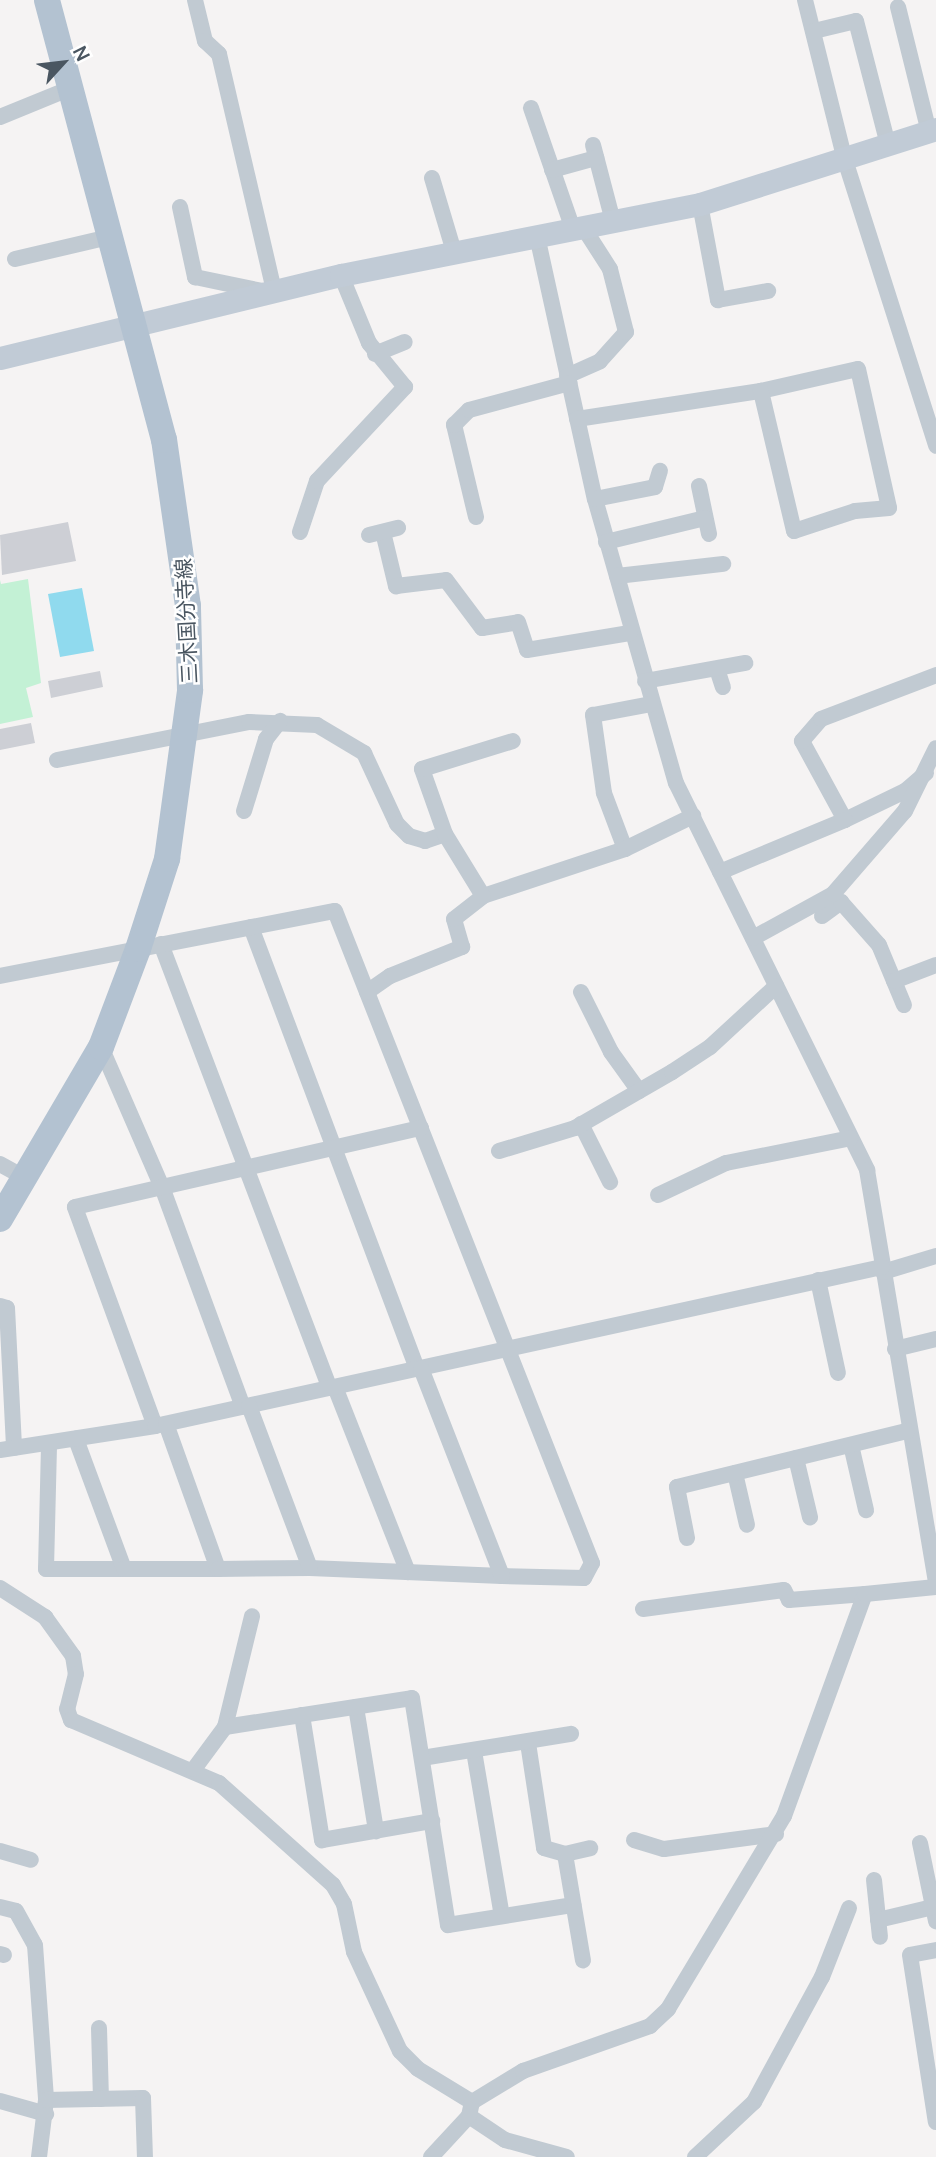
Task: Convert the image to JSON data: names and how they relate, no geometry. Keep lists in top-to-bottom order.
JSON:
{
  "streets": {
    "main road": ["三木国分寺線"]
  },
  "north": "top right"
}
